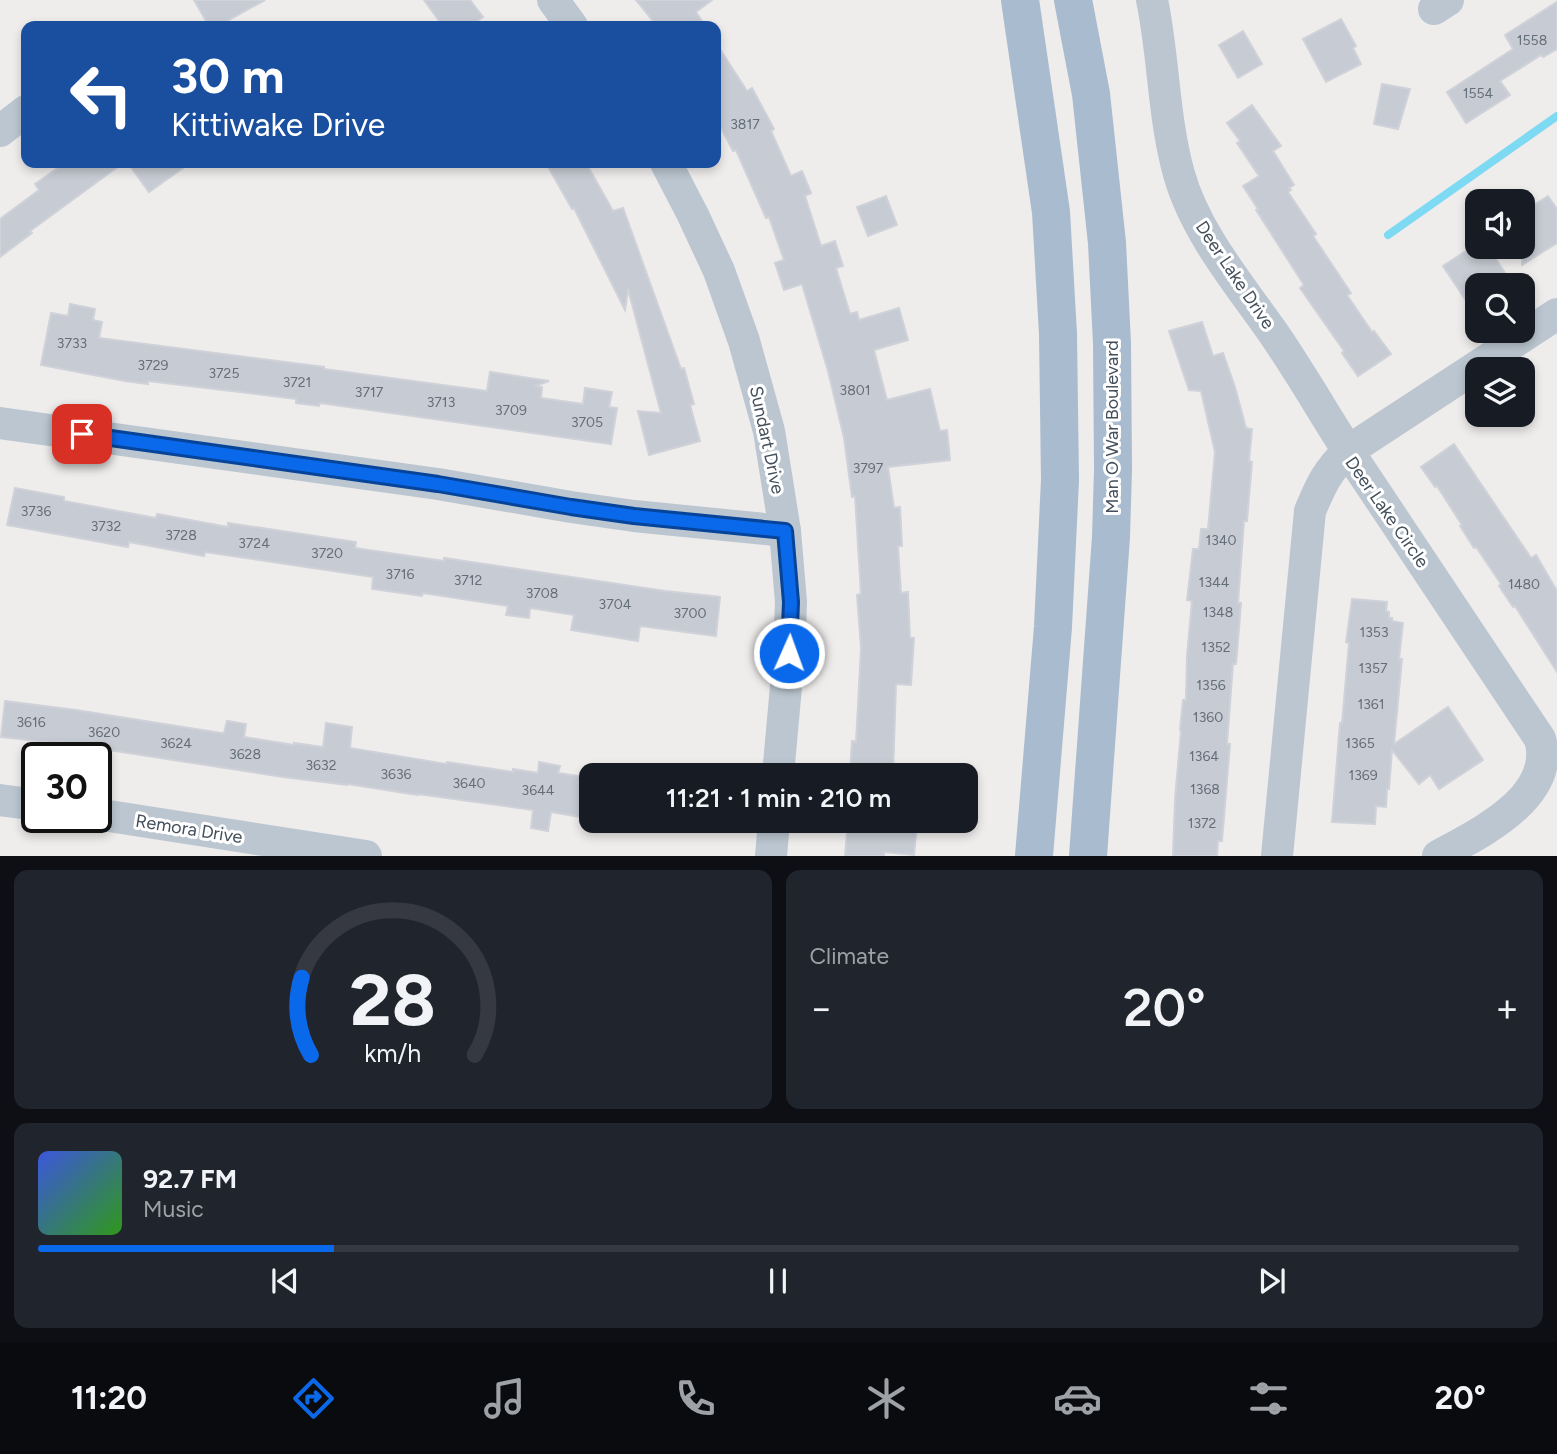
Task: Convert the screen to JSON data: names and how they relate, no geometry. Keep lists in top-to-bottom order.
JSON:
{
  "streets": {
    "main road": ["Man O War Boulevard"],
    "street": [
      "Deer Lake Drive",
      "Sundart Drive",
      "Deer Lake Circle",
      "Remora Drive"
    ]
  },
  "crossings": [
    ["Deer Lake Drive", "Deer Lake Circle"]
  ],
  "house_numbers": [
    "1558",
    "1554",
    "3817",
    "3733",
    "3729",
    "3725",
    "3721",
    "3801",
    "3717",
    "3713",
    "3709",
    "3705",
    "3797",
    "3736",
    "3732",
    "3728",
    "1340",
    "3724",
    "3720",
    "3716",
    "3712",
    "1344",
    "1480",
    "3708",
    "3704",
    "1348",
    "3700",
    "1353",
    "1352",
    "1357",
    "1356",
    "1361",
    "1360",
    "3616",
    "3620",
    "3624",
    "1365",
    "3628",
    "1364",
    "3632",
    "3636",
    "1369",
    "3640",
    "1368",
    "3644",
    "1372"
  ],
  "page": {
    "turn": ["30 m", "Kittiwake Drive"],
    "limit": "30",
    "trip": "11:21 · 1 min · 210 m",
    "tile": "Climate",
    "heat": ["−", "20°", "+"],
    "song": ["92.7 FM", "Music"],
    "tabs": ["11:20", "20°"],
    "gauge": ["28", "km/h"]
  }
}
